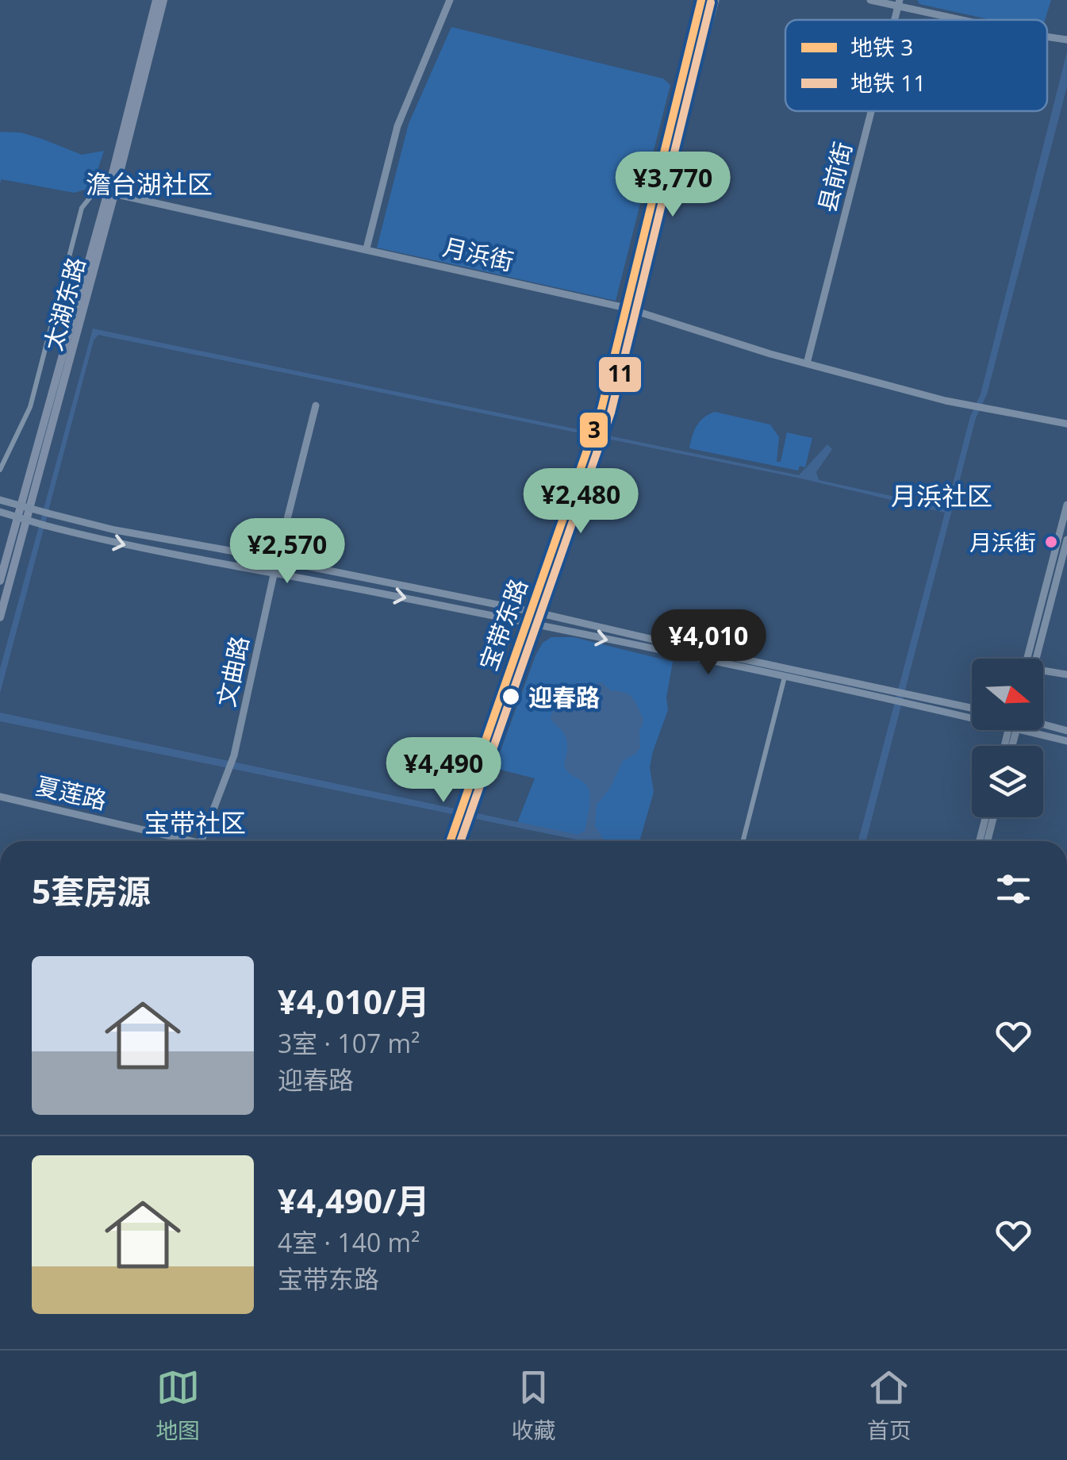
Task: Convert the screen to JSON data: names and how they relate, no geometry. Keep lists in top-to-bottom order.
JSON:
{
  "streets": {
    "main road": [
      "县前街",
      "月浜街",
      "太湖东路",
      "宝带东路",
      "文曲路",
      "夏莲路"
    ]
  },
  "crossings": [
    ["县前街", "月浜街"],
    ["月浜街", "太湖东路"],
    ["月浜街", "宝带东路"]
  ],
  "districts": ["澹台湖社区", "月浜社区", "宝带社区"],
  "places": ["月浜街", "迎春路"],
  "lines": ["metro line 3", "metro line 11"],
  "legend": ["地铁 3", "地铁 11"],
  "north": "right",
  "page": {
    "price": [
      "¥3,770",
      "¥2,480",
      "¥2,570",
      "¥4,010",
      "¥4,490"
    ],
    "heading": "5套房源",
    "list": [
      {
        "name": "¥4,010/月",
        "note": "3室 · 107 m² · 迎春路"
      },
      {
        "name": "¥4,490/月",
        "note": "4室 · 140 m² · 宝带东路"
      }
    ],
    "tabs": ["地图", "收藏", "首页"]
  }
}
